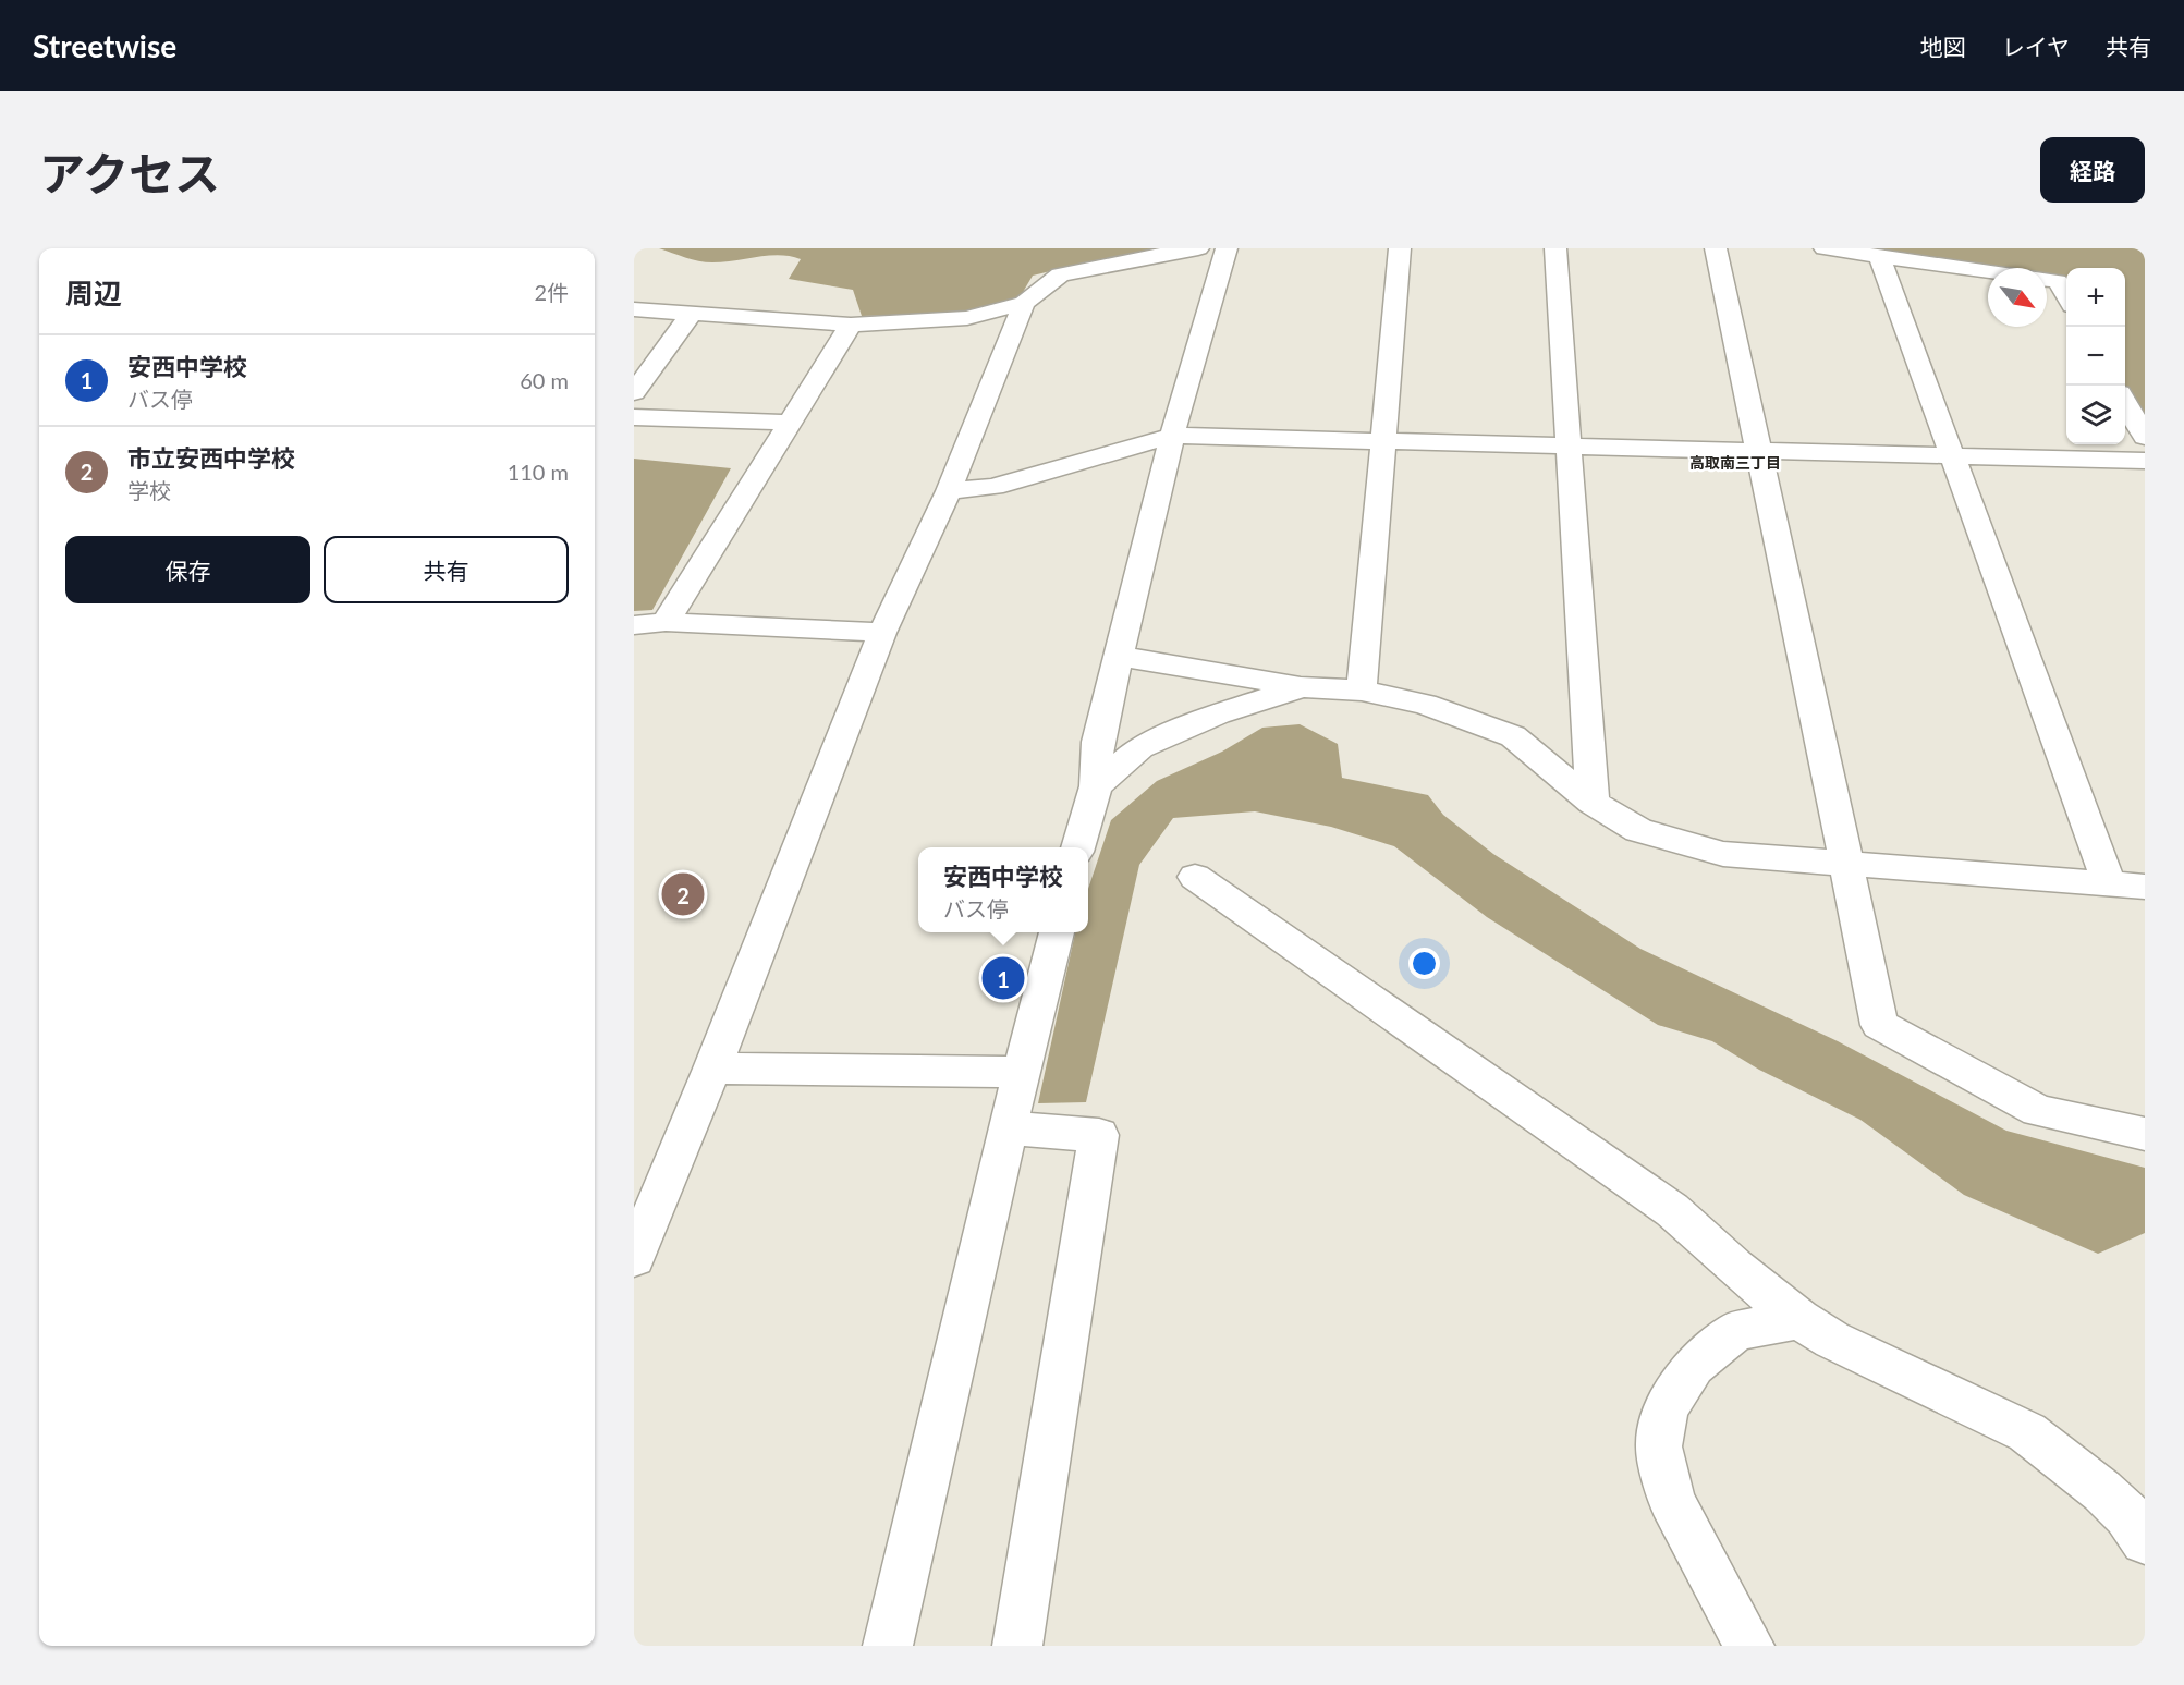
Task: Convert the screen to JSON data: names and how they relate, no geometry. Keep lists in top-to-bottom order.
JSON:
{
  "districts": ["高取南三丁目"],
  "north": "bottom right",
  "page": {
    "header": "Streetwise",
    "nav": ["地図", "レイヤ", "共有"],
    "title": "アクセス",
    "buttons": [
      "経路",
      ["保存", "共有"]
    ],
    "heading": ["周辺", "2件"],
    "map_buttons": ["+", "−"],
    "list": [
      {
        "mark": "1",
        "name": "安西中学校",
        "note": "バス停",
        "value": "60 m"
      },
      {
        "mark": "2",
        "name": "市立安西中学校",
        "note": "学校",
        "value": "110 m"
      }
    ],
    "popup": ["安西中学校", "バス停"],
    "pins": ["2", "1"]
  }
}
